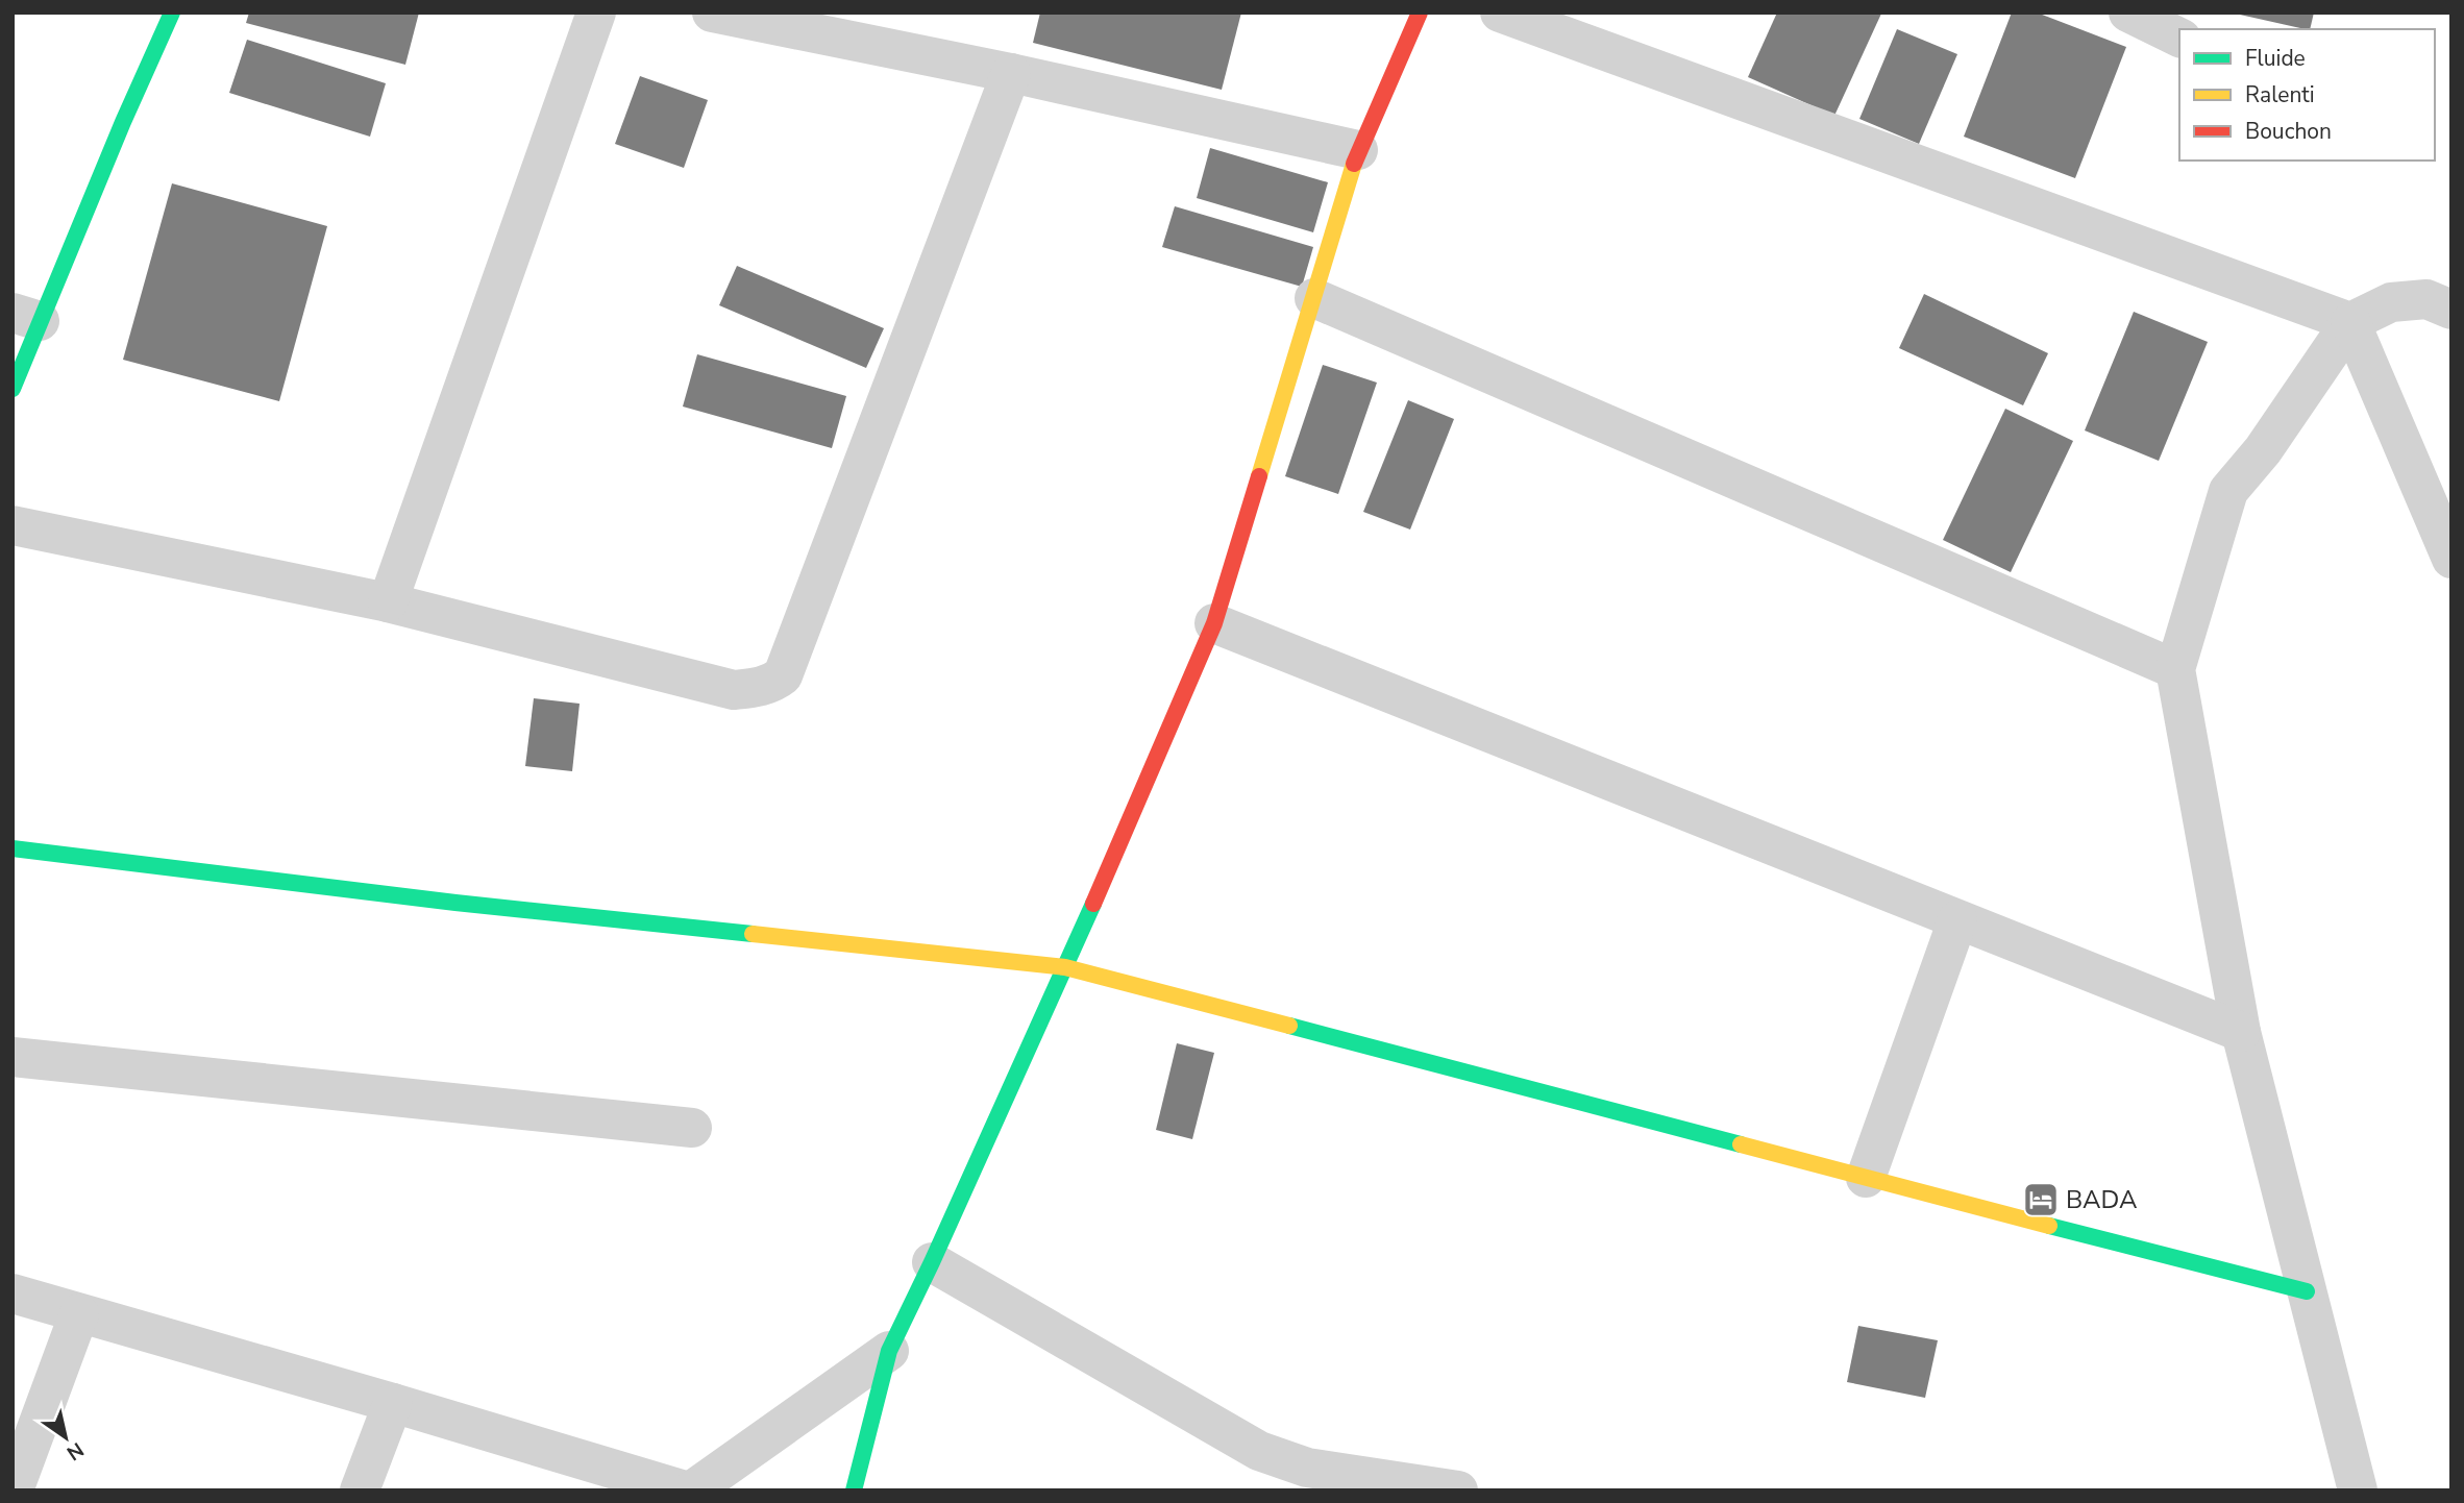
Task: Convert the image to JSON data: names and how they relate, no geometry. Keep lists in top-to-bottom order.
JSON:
{
  "places": {
    "hotel": ["BADA"]
  },
  "legend": ["Fluide", "Ralenti", "Bouchon"],
  "north": "bottom right"
}
